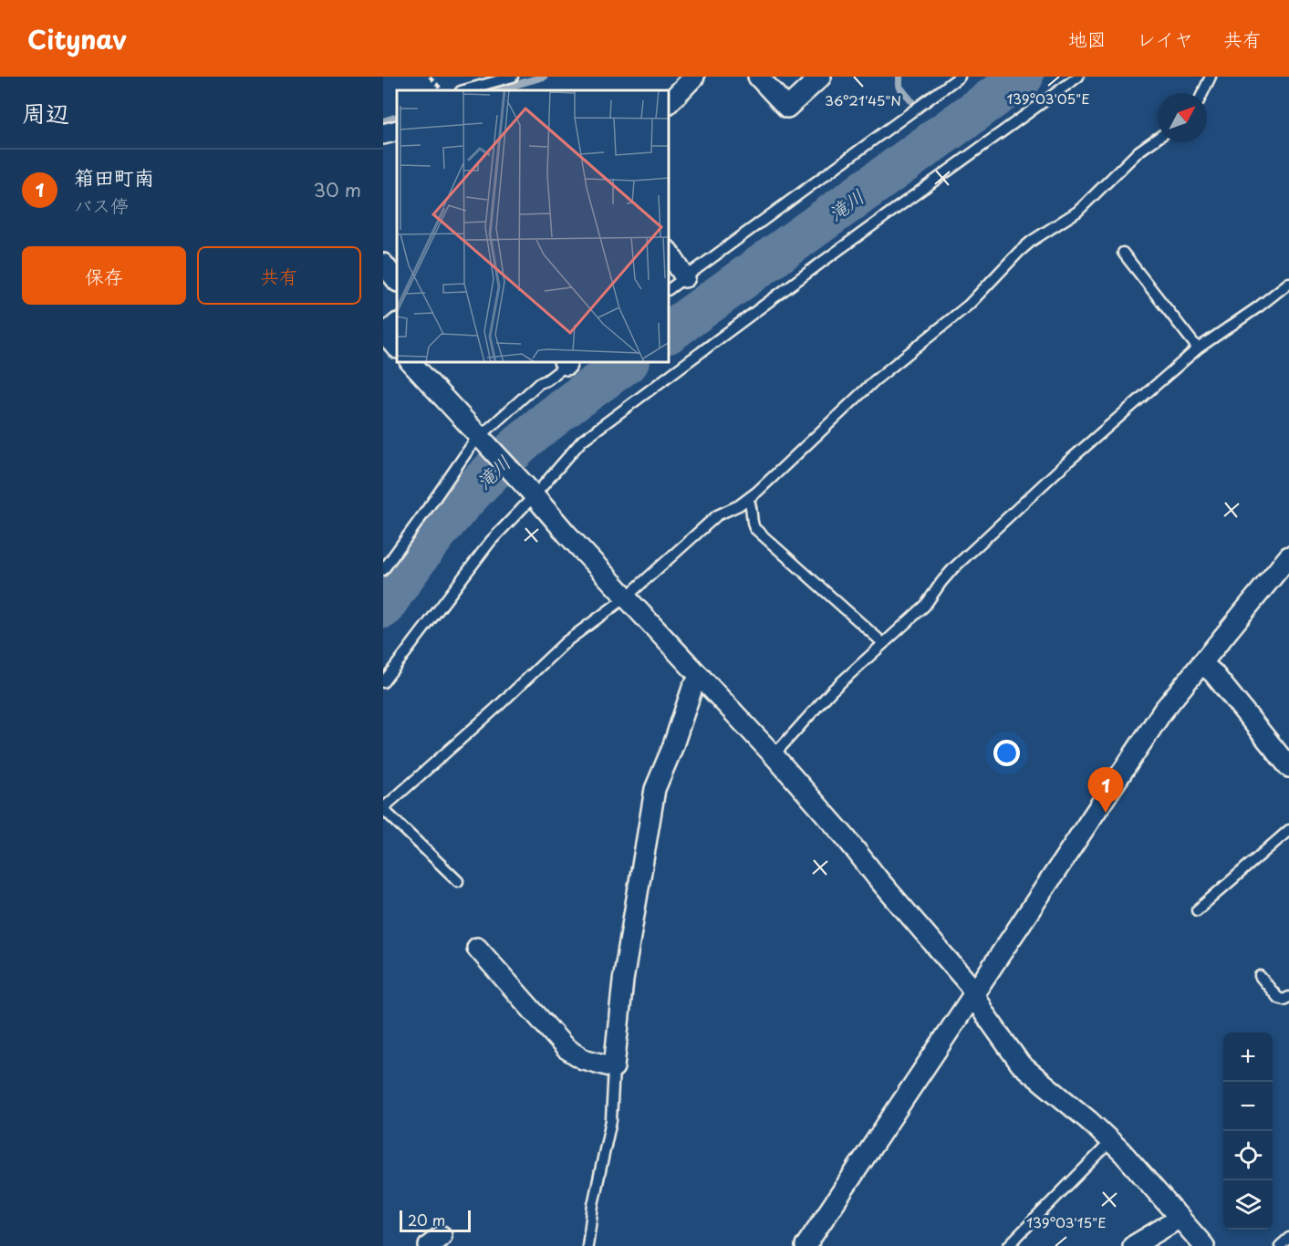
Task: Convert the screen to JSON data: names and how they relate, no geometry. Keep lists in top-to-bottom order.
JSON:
{
  "water": ["滝川"],
  "scale_bar": "20 m",
  "north": "top right",
  "page": {
    "header": "Citynav",
    "nav": ["地図", "レイヤ", "共有"],
    "heading": "周辺",
    "list": [
      {
        "mark": "1",
        "name": "箱田町南",
        "note": "バス停",
        "value": "30 m"
      }
    ],
    "buttons": ["保存", "共有"],
    "pins": "1",
    "map_buttons": ["+", "−"],
    "scale": "20 m"
  },
  "coordinates": ["139°03'05\"E", "36°21'45\"N", "139°03'15\"E"]
}
